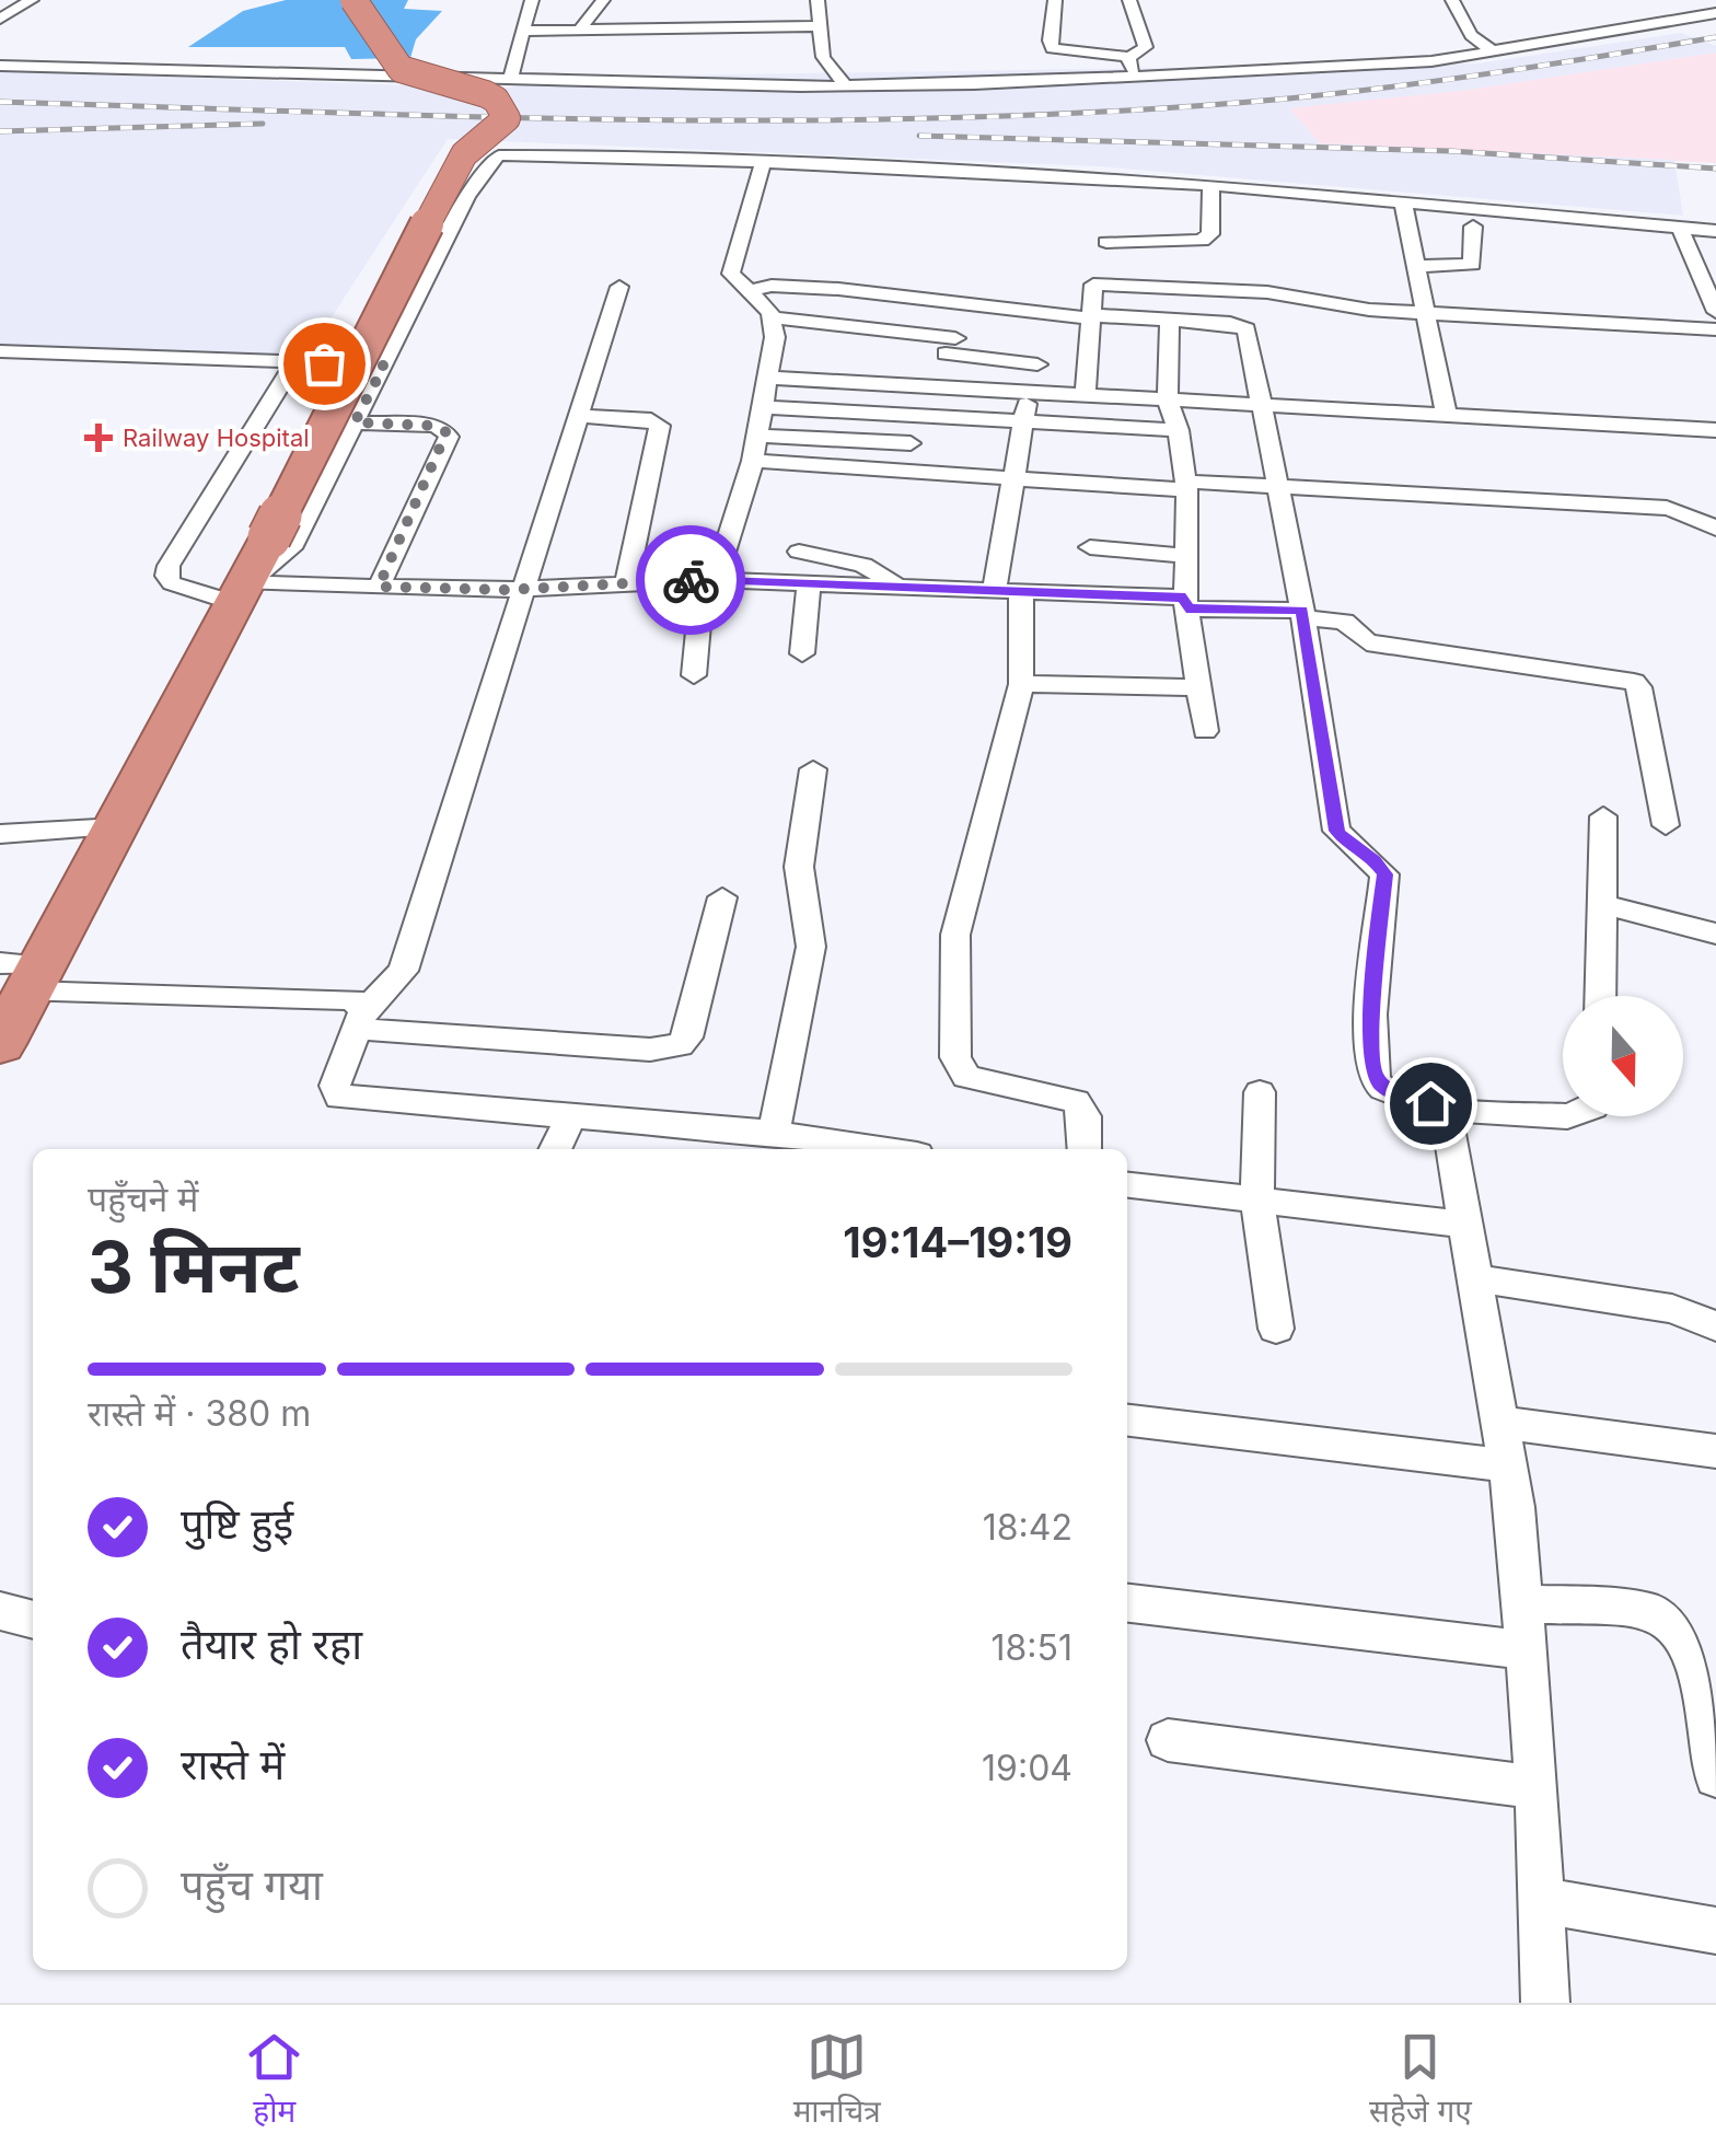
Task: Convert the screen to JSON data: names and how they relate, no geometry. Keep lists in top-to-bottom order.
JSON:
{
  "places": {
    "health": ["Railway Hospital"]
  },
  "north": "bottom",
  "page": {
    "heading": ["3 मिनट", "पहुँचने में", "19:14–19:19"],
    "bar": "रास्ते में · 380 m",
    "list": [
      ["पुष्टि हुई", "18:42"],
      ["तैयार हो रहा", "18:51"],
      ["रास्ते में", "19:04"],
      "पहुँच गया"
    ],
    "tabs": ["होम", "मानचित्र", "सहेजे गए"]
  }
}
